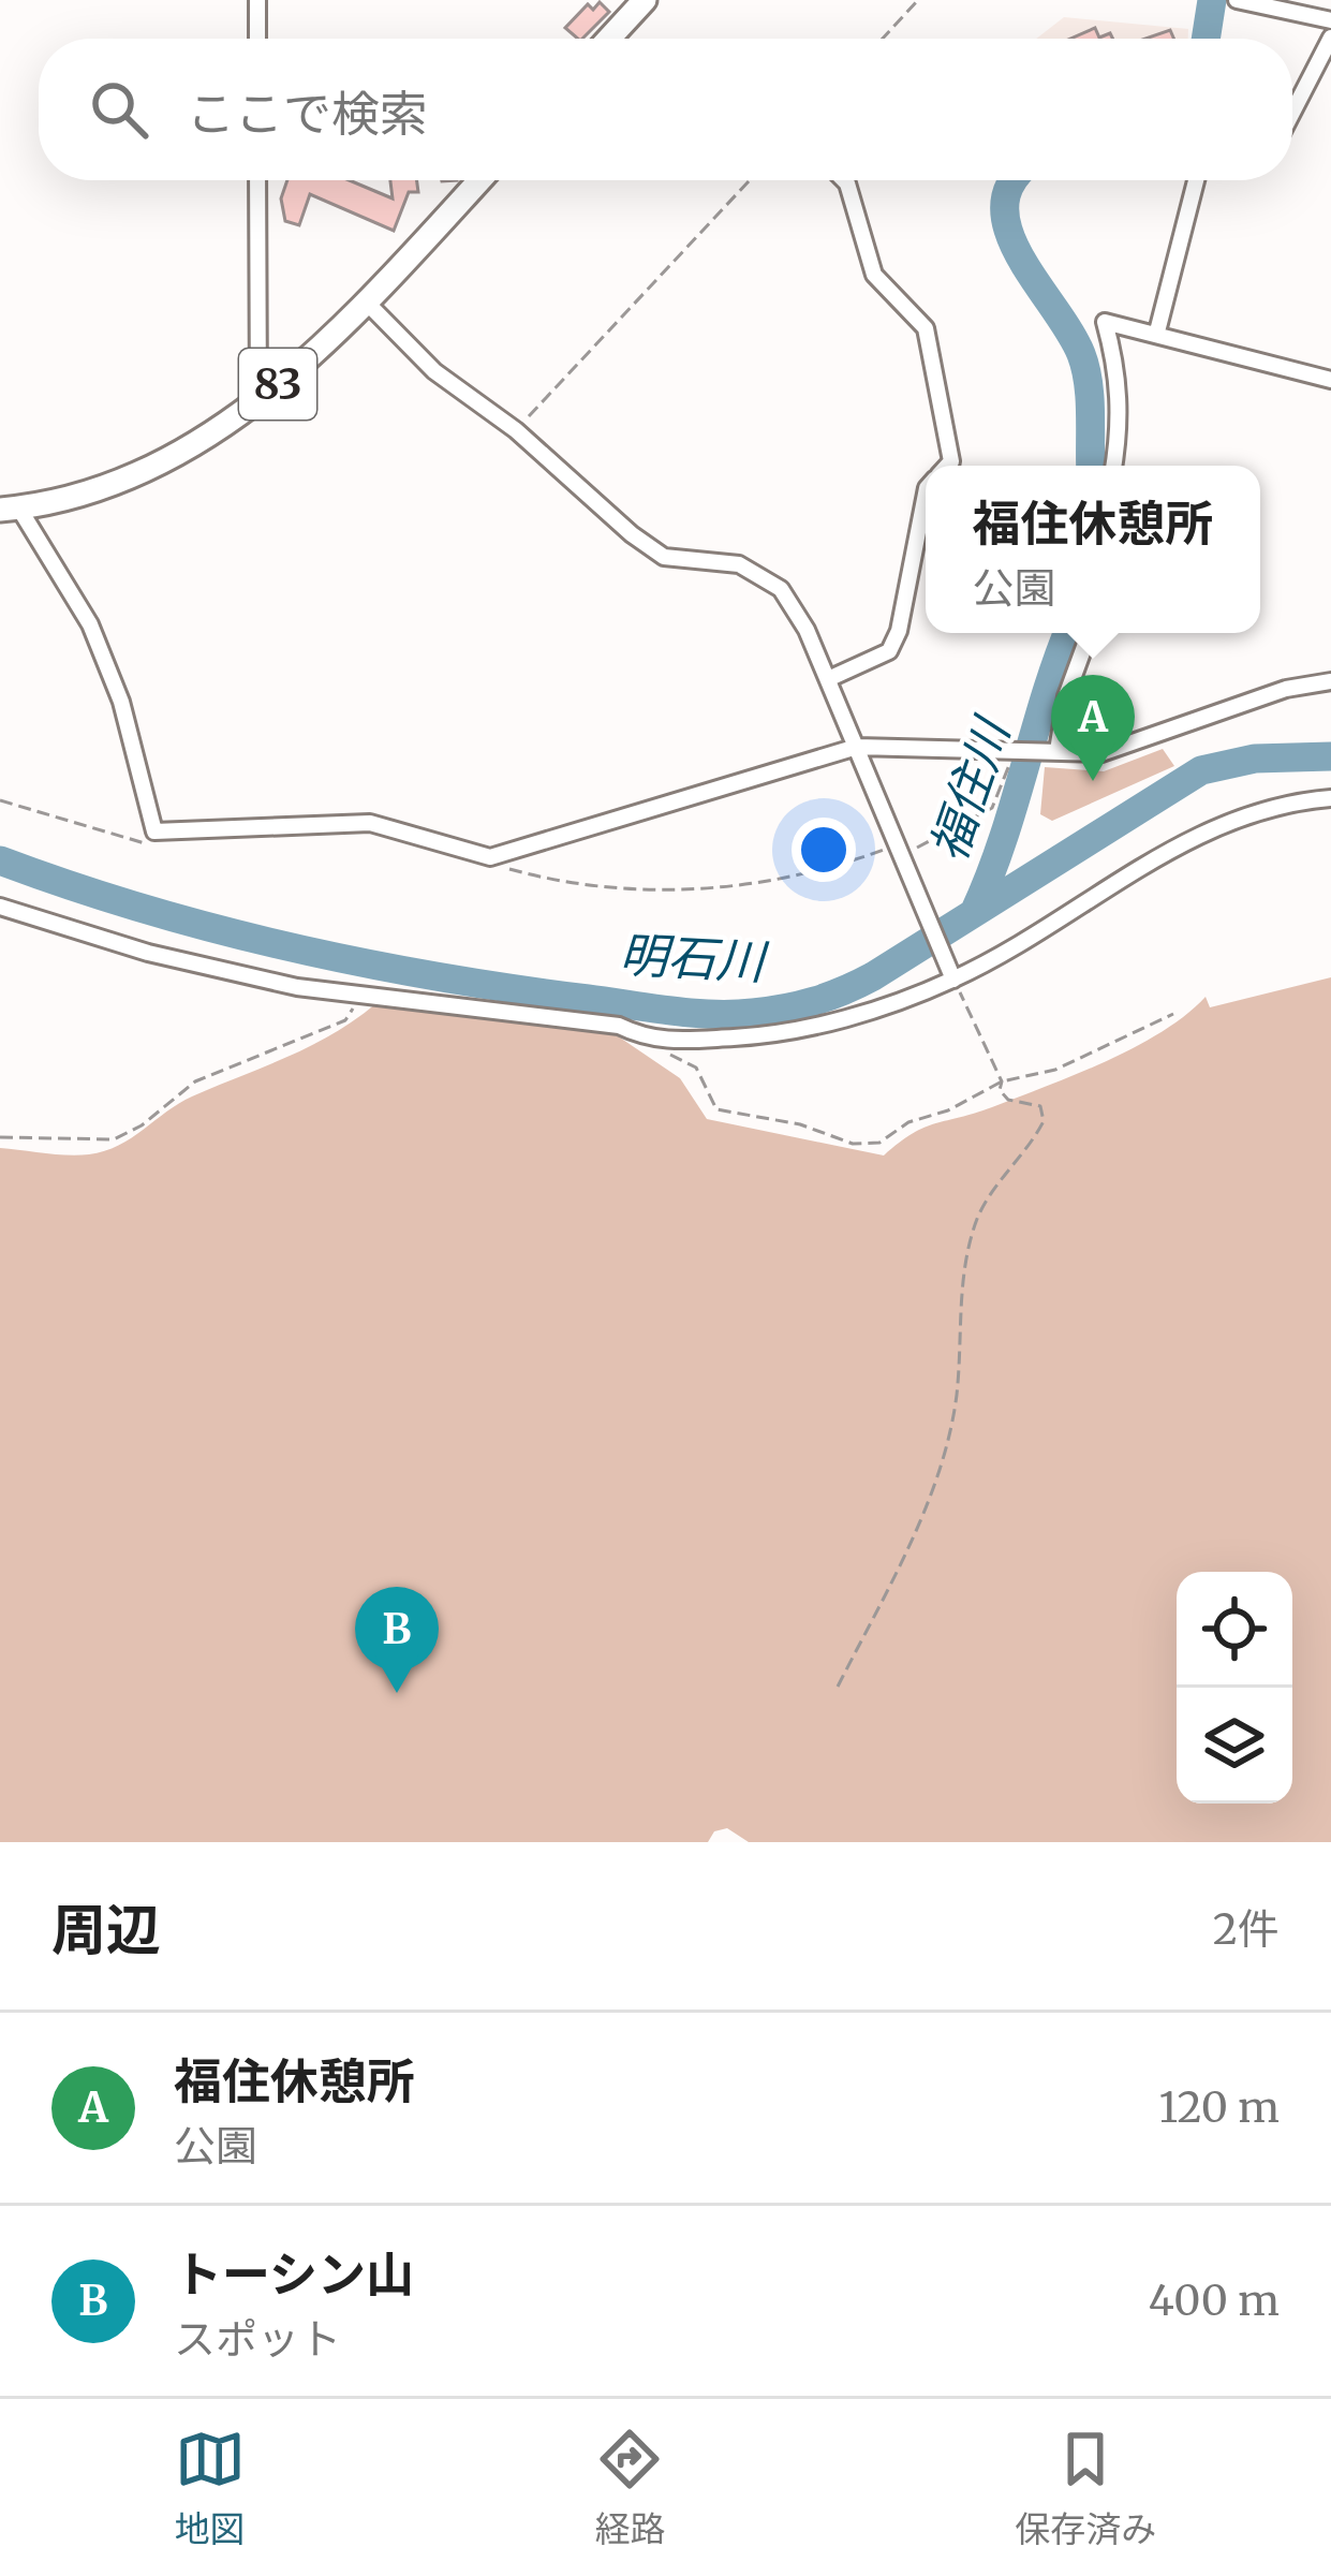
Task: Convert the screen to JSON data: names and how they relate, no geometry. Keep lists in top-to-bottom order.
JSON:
{
  "streets": {
    "main road": ["83"]
  },
  "water": ["福住川", "明石川"],
  "page": {
    "search": "ここで検索",
    "popup": ["福住休憩所", "公園"],
    "pins": ["A", "B"],
    "heading": ["周辺", "2件"],
    "list": [
      {
        "mark": "A",
        "name": "福住休憩所",
        "note": "公園",
        "value": "120 m"
      },
      {
        "mark": "B",
        "name": "トーシン山",
        "note": "スポット",
        "value": "400 m"
      }
    ],
    "nav": ["地図", "経路", "保存済み"]
  }
}
